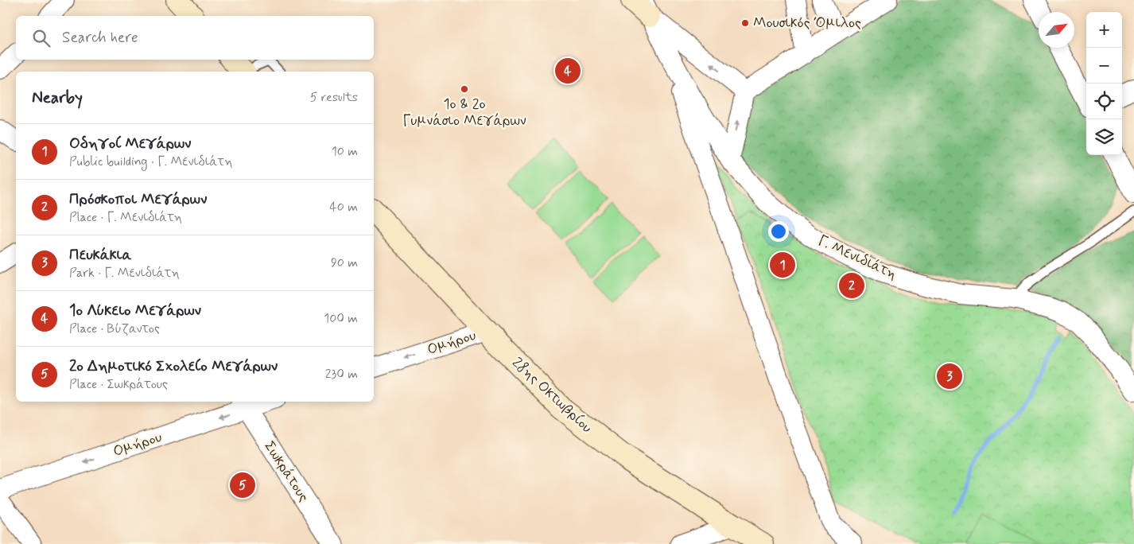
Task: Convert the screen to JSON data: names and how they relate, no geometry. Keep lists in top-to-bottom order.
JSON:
{
  "streets": {
    "street": [
      "Γ. Μενιδιάτη",
      "Ομήρου",
      "28ης Οκτωβρίου",
      "Σωκράτους"
    ]
  },
  "crossings": [
    ["Ομήρου", "28ης Οκτωβρίου"],
    ["Ομήρου", "Σωκράτους"]
  ],
  "one_way": ["Ομήρου"],
  "places": ["Μουσικός Όμιλος", "1ο & 2ο Γυμνάσιο Μεγάρων"],
  "north": "top right",
  "page": {
    "map_buttons": ["+", "−"],
    "search": "Search here",
    "pins": [
      "4",
      "1",
      "2",
      "3",
      "5"
    ],
    "heading": ["Nearby", "5 results"],
    "list": [
      {
        "mark": "1",
        "name": "Οδηγοί Μεγάρων",
        "note": "Public building · Γ. Μενιδιάτη",
        "value": "10 m"
      },
      {
        "mark": "2",
        "name": "Πρόσκοποι Μεγάρων",
        "note": "Place · Γ. Μενιδιάτη",
        "value": "40 m"
      },
      {
        "mark": "3",
        "name": "Πευκάκια",
        "note": "Park · Γ. Μενιδιάτη",
        "value": "90 m"
      },
      {
        "mark": "4",
        "name": "1ο Λύκειο Μεγάρων",
        "note": "Place · Βύζαντος",
        "value": "100 m"
      },
      {
        "mark": "5",
        "name": "2ο Δημοτικό Σχολείο Μεγάρων",
        "note": "Place · Σωκράτους",
        "value": "230 m"
      }
    ]
  }
}
